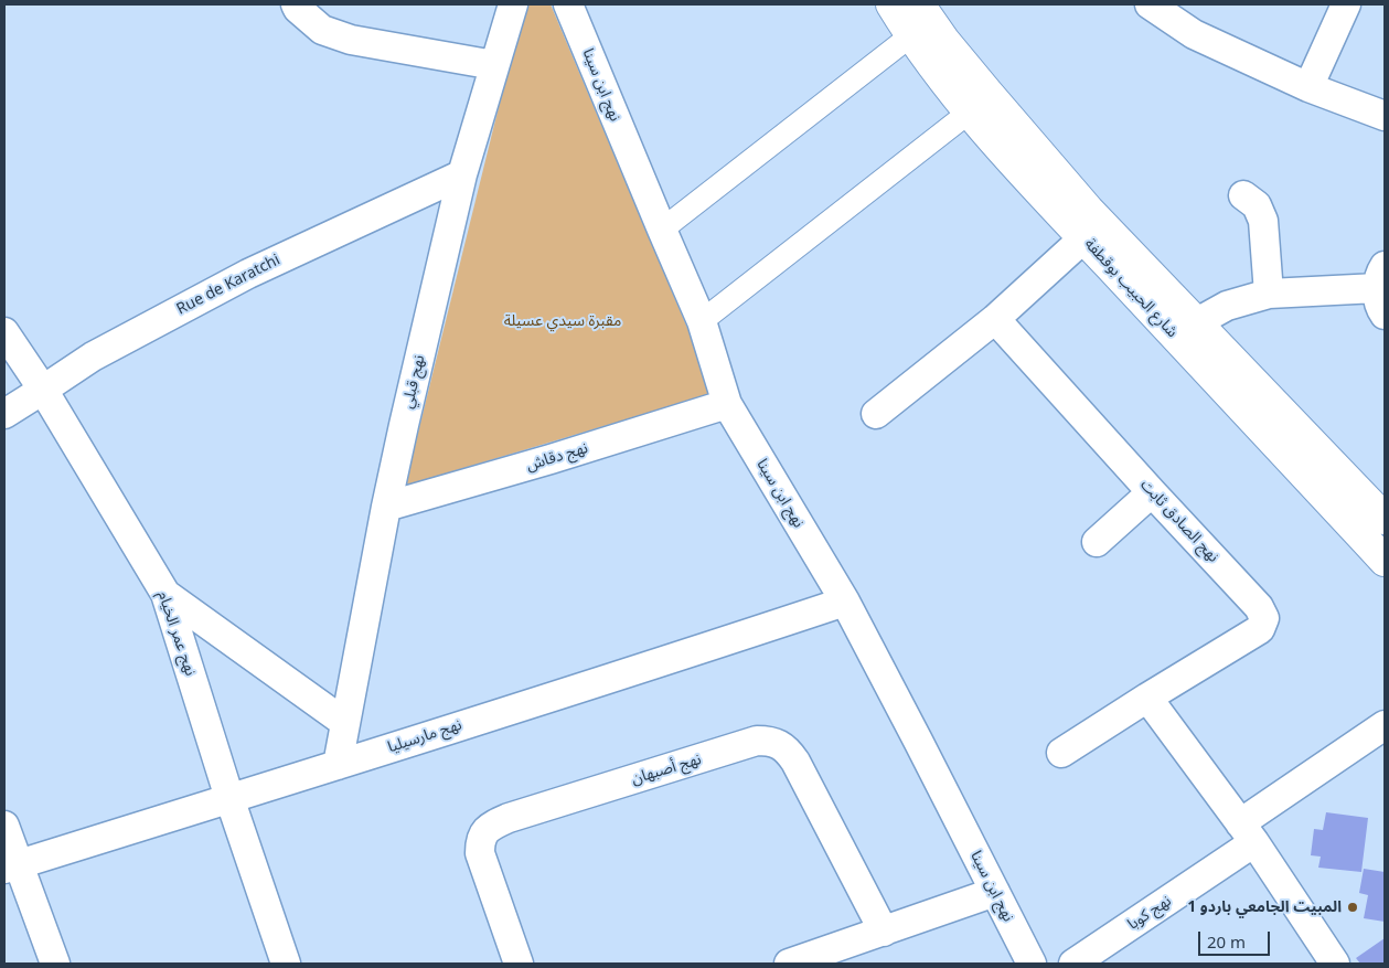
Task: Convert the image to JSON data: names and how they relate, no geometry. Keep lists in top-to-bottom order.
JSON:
{
  "streets": {
    "main road": ["شارع الحبيب بوقطفة"],
    "street": [
      "نهج ابن سينا",
      "Rue de Karatchi",
      "نهج قبلي",
      "نهج دقاش",
      "نهج الصادق ثابت",
      "نهج عمر الخيام",
      "نهج مارسيليا",
      "نهج أصبهان",
      "نهج كوبا"
    ]
  },
  "crossings": [
    ["نهج ابن سينا", "نهج دقاش"],
    ["نهج ابن سينا", "نهج مارسيليا"],
    ["Rue de Karatchi", "نهج قبلي"],
    ["Rue de Karatchi", "نهج عمر الخيام"],
    ["نهج قبلي", "نهج دقاش"],
    ["نهج قبلي", "نهج مارسيليا"],
    ["نهج عمر الخيام", "نهج مارسيليا"]
  ],
  "parks": ["مقبرة سيدي عسيلة"],
  "places": ["المبيت الجامعي باردو 1"],
  "scale_bar": "20 m"
}
